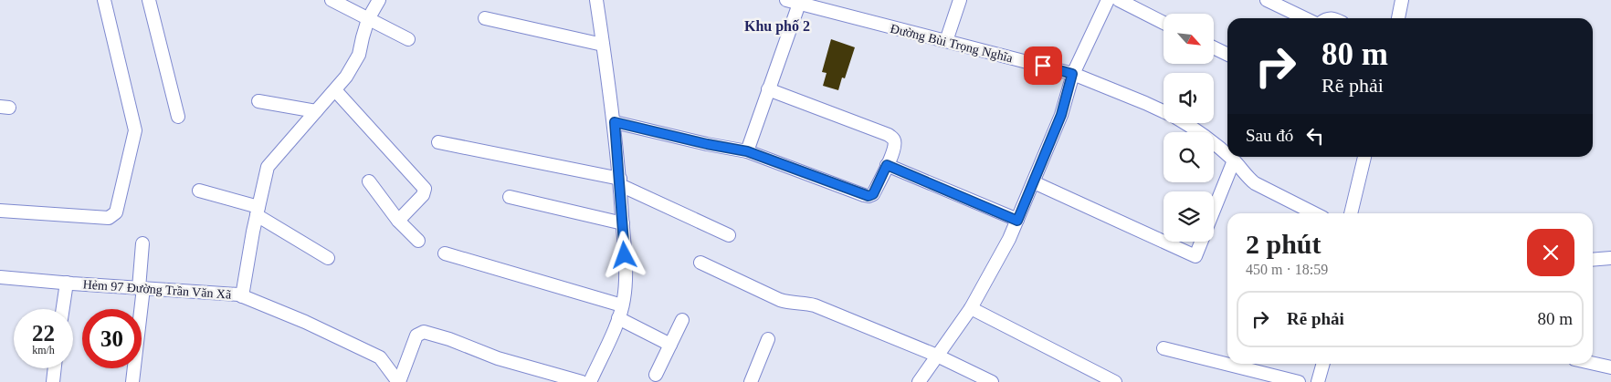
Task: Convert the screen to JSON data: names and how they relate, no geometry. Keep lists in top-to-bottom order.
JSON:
{
  "streets": {
    "street": ["Đường Bùi Trọng Nghĩa", "Hẻm 97 Đường Trần Văn Xã"]
  },
  "districts": ["Khu phố 2"],
  "north": "bottom right",
  "page": {
    "turn": ["80 m", "Rẽ phải"],
    "then": "Sau đó",
    "heading": ["2 phút", "450 m · 18:59"],
    "list": [
      {
        "name": "Rẽ phải",
        "value": "80 m"
      }
    ],
    "speed": "22 km/h",
    "limit": "30"
  }
}
